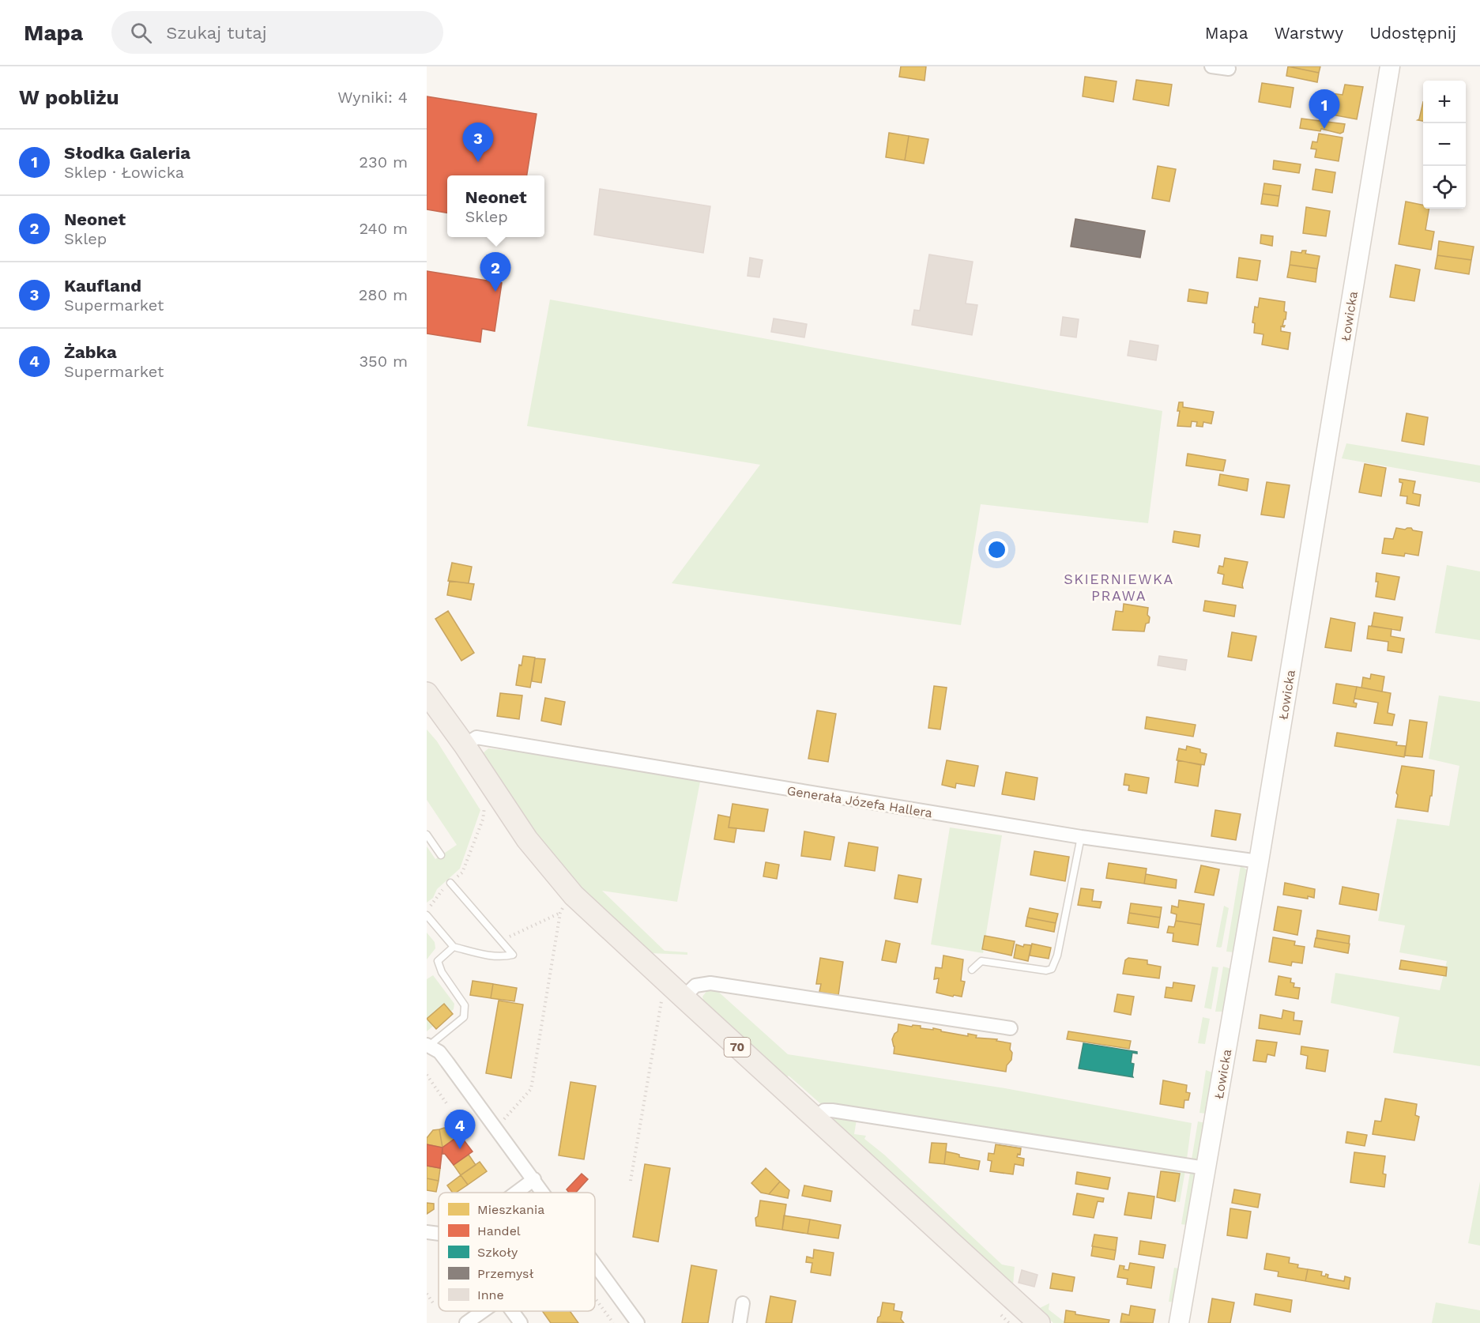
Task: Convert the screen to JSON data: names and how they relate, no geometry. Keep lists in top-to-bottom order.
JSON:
{
  "streets": {
    "main road": ["70"],
    "street": ["Łowicka", "Generała Józefa Hallera"]
  },
  "crossings": [
    ["Łowicka", "Generała Józefa Hallera"],
    ["Generała Józefa Hallera", "70"]
  ],
  "districts": ["SKIERNIEWKA PRAWA"],
  "legend": [
    "Mieszkania",
    "Handel",
    "Szkoły",
    "Przemysł",
    "Inne"
  ],
  "page": {
    "header": "Mapa",
    "search": "Szukaj tutaj",
    "nav": ["Mapa", "Warstwy", "Udostępnij"],
    "heading": ["W pobliżu", "Wyniki: 4"],
    "map_buttons": ["+", "−"],
    "pins": [
      "1",
      "3",
      "2",
      "4"
    ],
    "list": [
      {
        "mark": "1",
        "name": "Słodka Galeria",
        "note": "Sklep · Łowicka",
        "value": "230 m"
      },
      {
        "mark": "2",
        "name": "Neonet",
        "note": "Sklep",
        "value": "240 m"
      },
      {
        "mark": "3",
        "name": "Kaufland",
        "note": "Supermarket",
        "value": "280 m"
      },
      {
        "mark": "4",
        "name": "Żabka",
        "note": "Supermarket",
        "value": "350 m"
      }
    ],
    "popup": ["Neonet", "Sklep"]
  }
}
